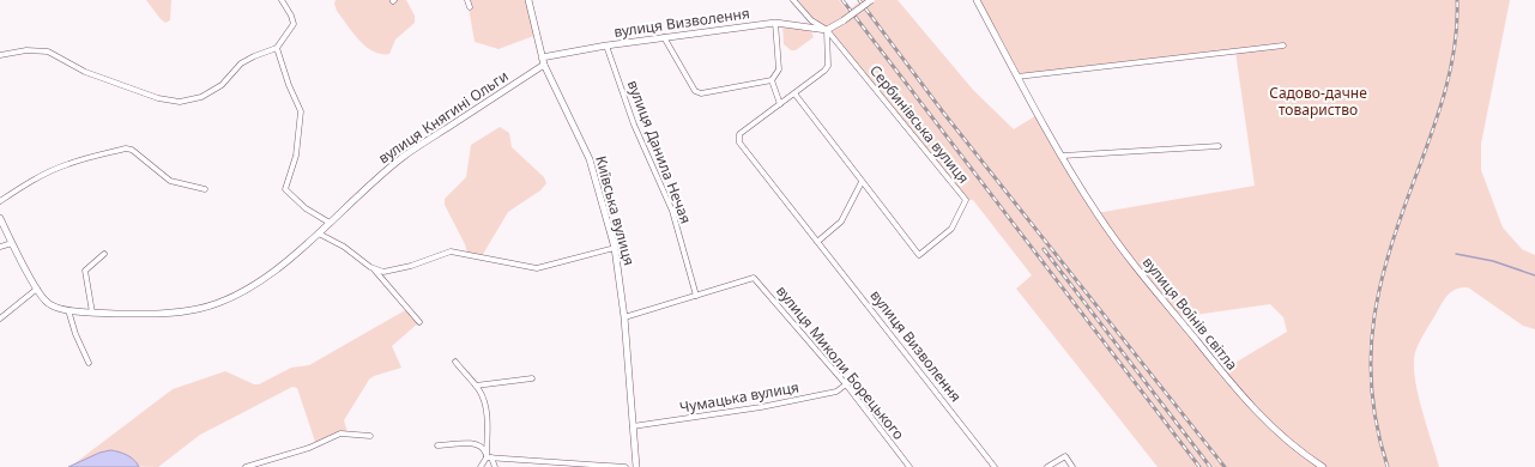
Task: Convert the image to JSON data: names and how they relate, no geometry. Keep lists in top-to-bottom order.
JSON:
{
  "streets": {
    "street": [
      "вулиця Визволення",
      "вулиця Княгині Ольги",
      "Сербинівська вулиця",
      "вулиця Данила Нечая",
      "Київська вулиця",
      "вулиця Воїнів світла",
      "вулиця Миколи Борецького",
      "Чумацька вулиця"
    ]
  },
  "crossings": [
    ["вулиця Визволення", "Сербинівська вулиця"],
    ["вулиця Визволення", "вулиця Данила Нечая"],
    ["вулиця Визволення", "Київська вулиця"],
    ["вулиця Княгині Ольги", "Київська вулиця"],
    ["вулиця Данила Нечая", "вулиця Миколи Борецького"],
    ["Київська вулиця", "Чумацька вулиця"],
    ["вулиця Миколи Борецького", "Чумацька вулиця"]
  ],
  "parks": ["Садово-дачне товариство"]
}
